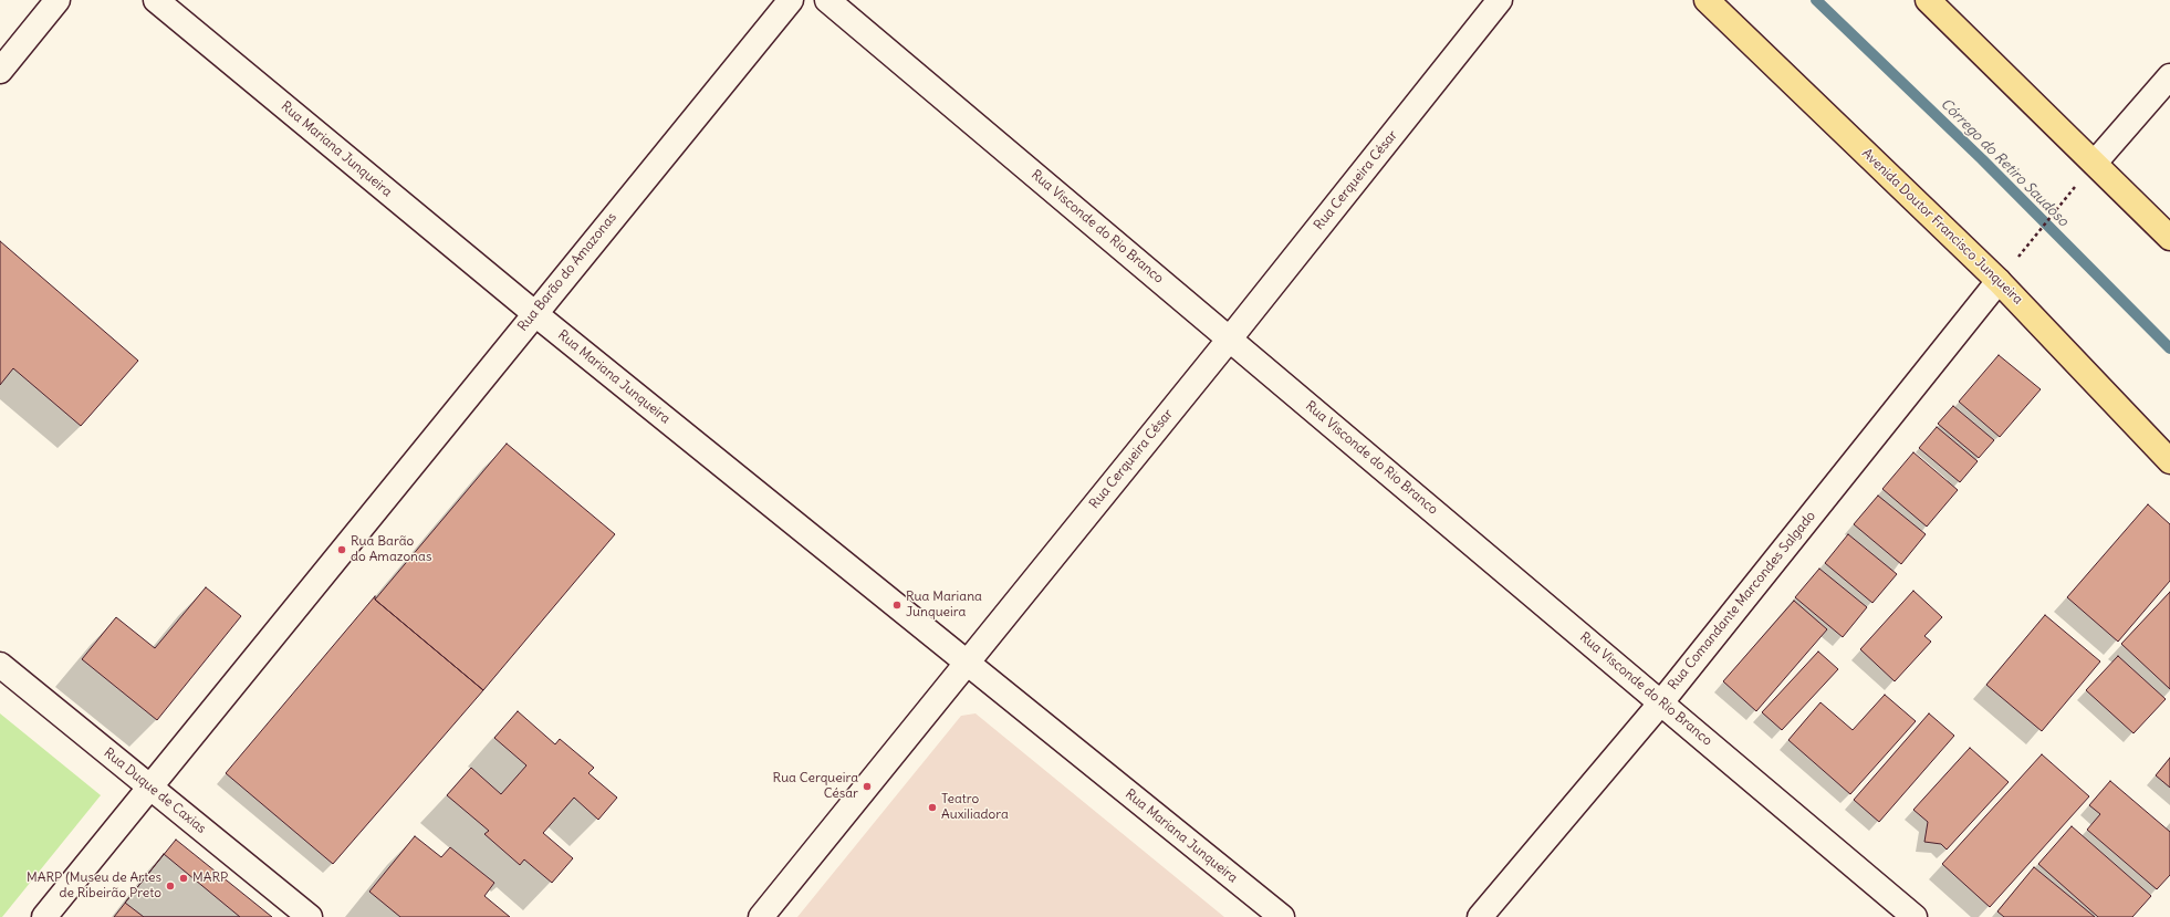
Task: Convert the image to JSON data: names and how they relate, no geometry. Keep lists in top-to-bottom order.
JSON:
{
  "streets": {
    "main road": ["Avenida Doutor Francisco Junqueira"],
    "street": [
      "Rua Mariana Junqueira",
      "Rua Cerqueira César",
      "Rua Visconde do Rio Branco",
      "Rua Barão do Amazonas",
      "Rua Comandante Marcondes Salgado",
      "Rua Duque de Caxias"
    ]
  },
  "crossings": [
    ["Rua Mariana Junqueira", "Rua Cerqueira César"],
    ["Rua Mariana Junqueira", "Rua Barão do Amazonas"],
    ["Rua Cerqueira César", "Rua Visconde do Rio Branco"],
    ["Rua Visconde do Rio Branco", "Rua Comandante Marcondes Salgado"],
    ["Avenida Doutor Francisco Junqueira", "Rua Comandante Marcondes Salgado"],
    ["Rua Barão do Amazonas", "Rua Duque de Caxias"]
  ],
  "water": ["Córrego do Retiro Saudoso"],
  "places": [
    "Rua Barão do Amazonas",
    "Rua Mariana Junqueira",
    "Rua Cerqueira César",
    "Teatro Auxiliadora",
    "MARP",
    "MARP (Museu de Artes de Ribeirão Preto"
  ]
}
